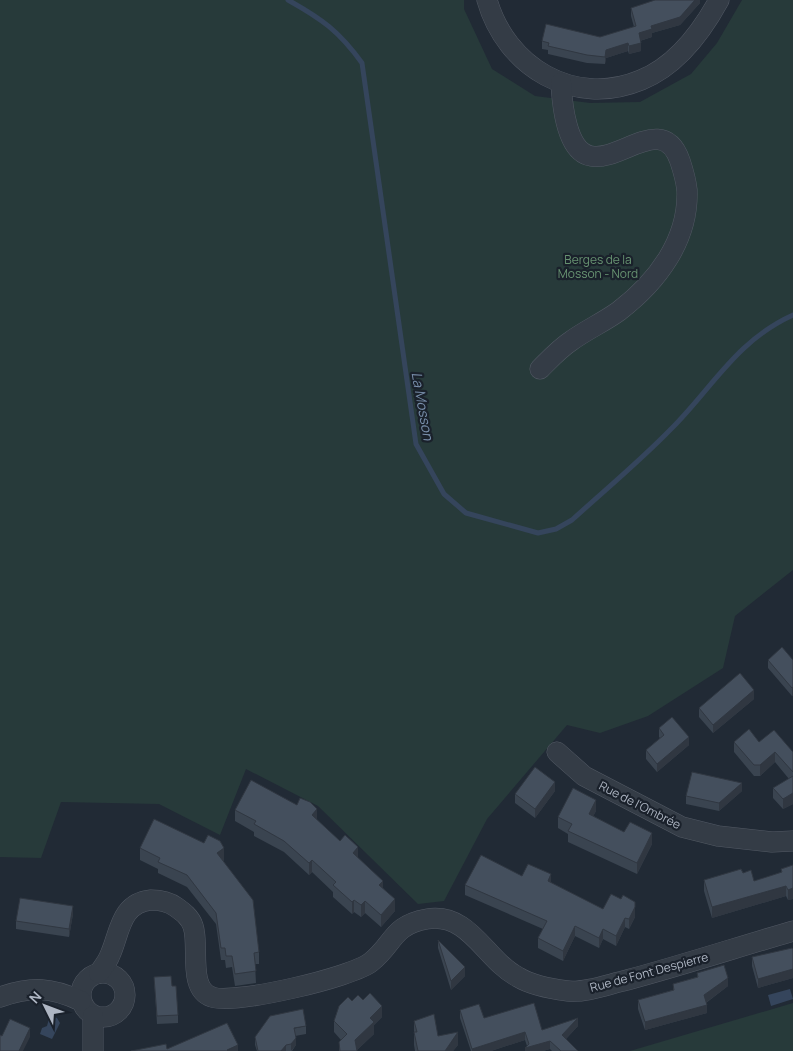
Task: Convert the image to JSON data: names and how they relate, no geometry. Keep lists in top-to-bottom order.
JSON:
{
  "streets": {
    "street": ["Rue de l'Ombrée", "Rue de Font Despierre"]
  },
  "water": ["La Mosson"],
  "parks": ["Berges de la Mosson - Nord"],
  "north": "top left"
}
